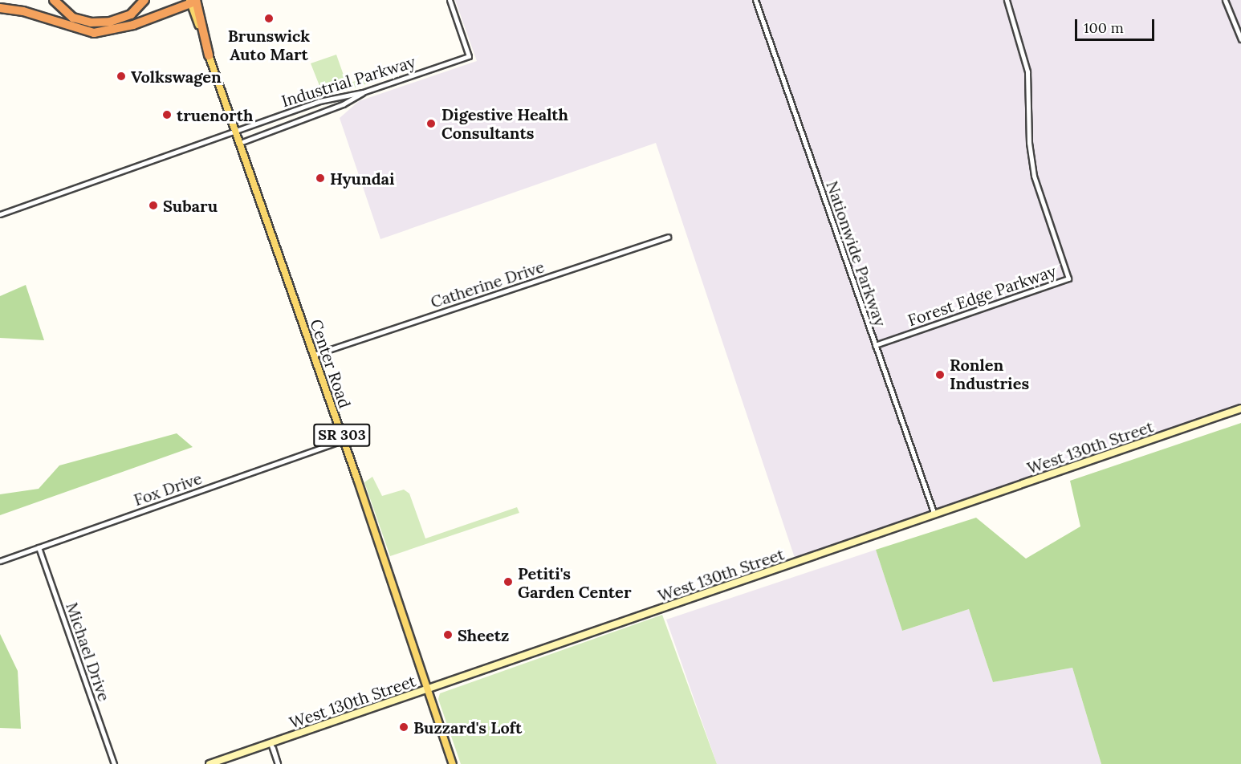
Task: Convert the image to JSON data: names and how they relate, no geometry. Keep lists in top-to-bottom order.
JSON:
{
  "streets": {
    "main road": ["Center Road", "SR 303", "West 130th Street"],
    "street": [
      "Industrial Parkway",
      "Nationwide Parkway",
      "Catherine Drive",
      "Forest Edge Parkway",
      "Fox Drive",
      "Michael Drive"
    ]
  },
  "crossings": [
    ["Industrial Parkway", "Center Road"],
    ["Nationwide Parkway", "Forest Edge Parkway"],
    ["Nationwide Parkway", "West 130th Street"],
    ["Catherine Drive", "Center Road"],
    ["Center Road", "West 130th Street"],
    ["Center Road", "Fox Drive"],
    ["Fox Drive", "Michael Drive"]
  ],
  "places": [
    "Brunswick Auto Mart",
    "Volkswagen",
    "truenorth",
    "Digestive Health Consultants",
    "Hyundai",
    "Subaru",
    "Ronlen Industries",
    "Petiti's Garden Center",
    "Sheetz",
    "Buzzard's Loft"
  ],
  "scale_bar": "100 m"
}
